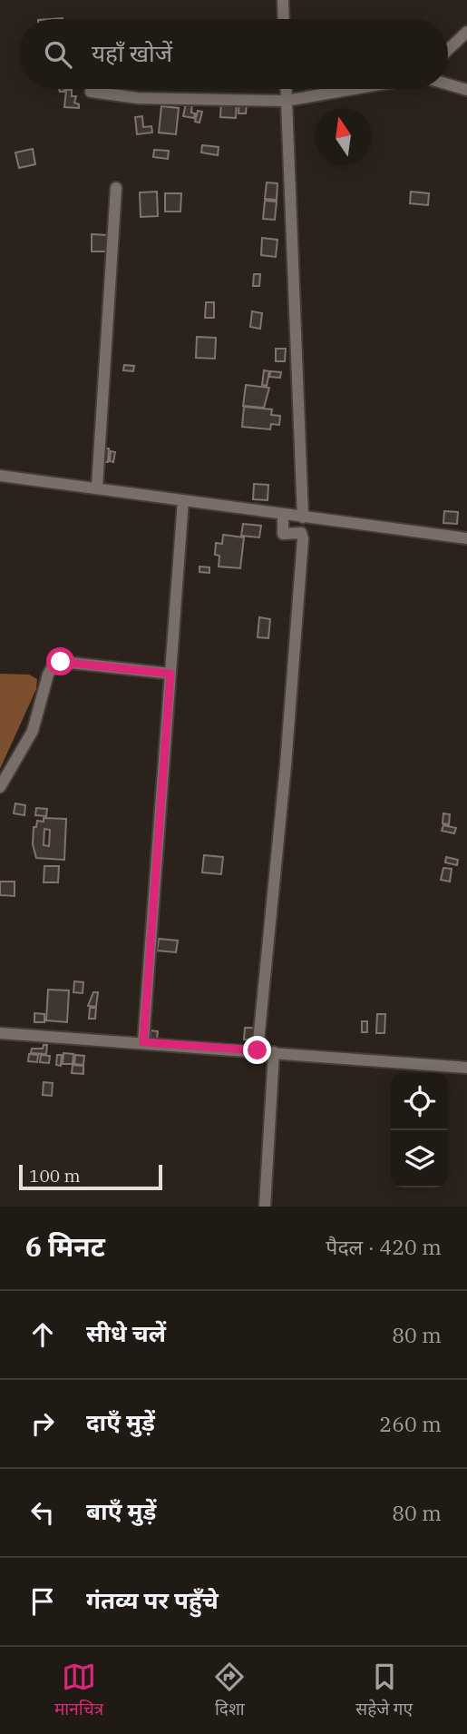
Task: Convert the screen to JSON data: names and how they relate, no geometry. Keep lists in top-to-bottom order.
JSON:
{
  "scale_bar": "100 m",
  "north": "top",
  "page": {
    "search": "यहाँ खोजें",
    "scale": "100 m",
    "heading": ["6 मिनट", "पैदल · 420 m"],
    "list": [
      ["सीधे चलें", "80 m"],
      ["दाएँ मुड़ें", "260 m"],
      ["बाएँ मुड़ें", "80 m"],
      "गंतव्य पर पहुँचे"
    ],
    "nav": ["मानचित्र", "दिशा", "सहेजे गए"]
  }
}
